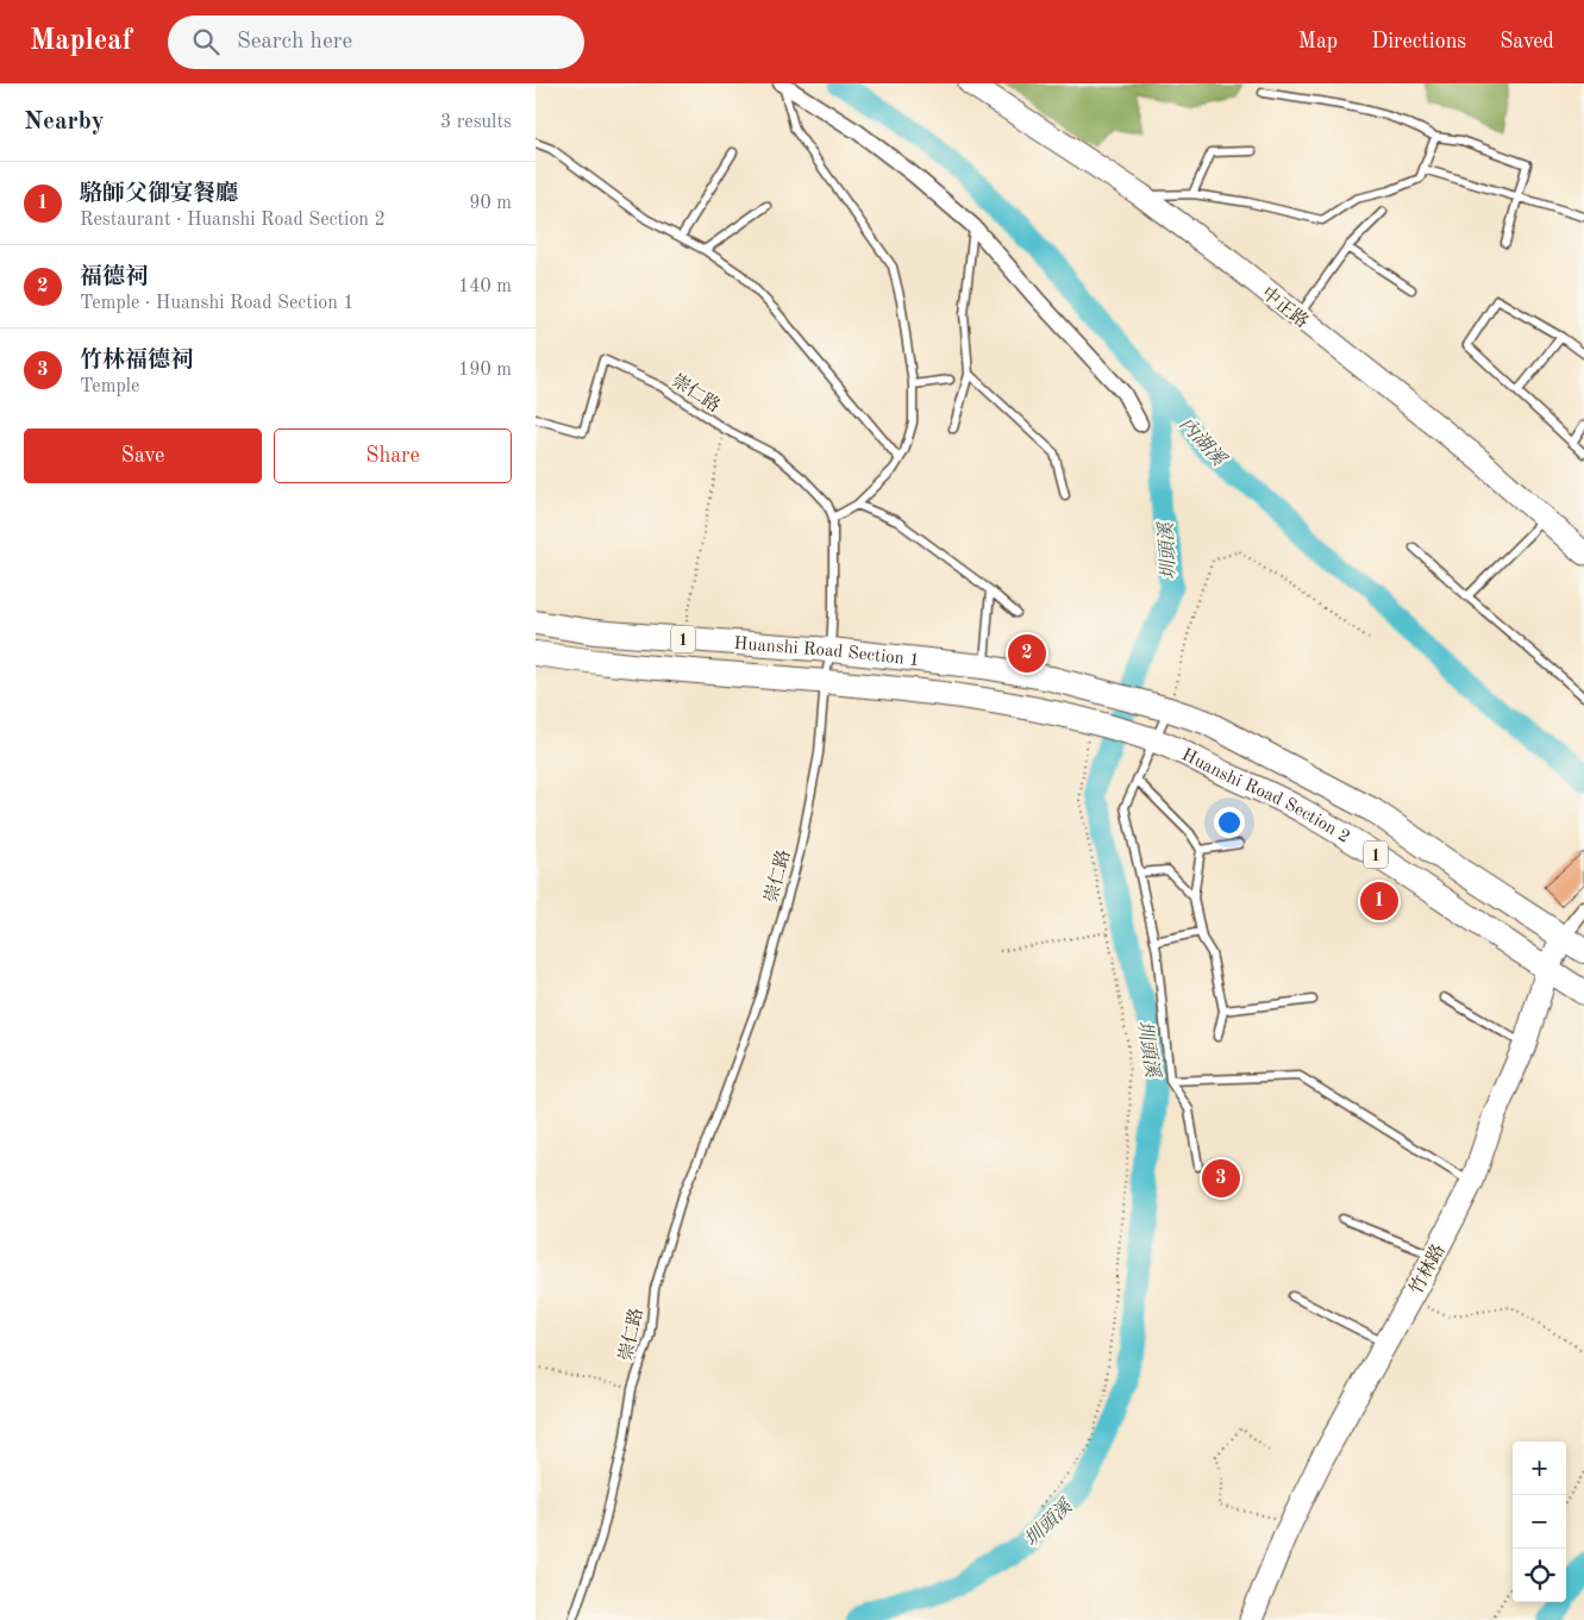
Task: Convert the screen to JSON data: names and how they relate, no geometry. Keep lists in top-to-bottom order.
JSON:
{
  "streets": {
    "main road": [
      "中正路",
      "1",
      "Huanshi Road Section 1",
      "Huanshi Road Section 2",
      "竹林路"
    ],
    "lane": ["崇仁路"]
  },
  "crossings": [
    ["崇仁路", "1"],
    ["崇仁路", "Huanshi Road Section 1"],
    ["1", "Huanshi Road Section 1"],
    ["1", "Huanshi Road Section 2"],
    ["Huanshi Road Section 1", "Huanshi Road Section 2"],
    ["Huanshi Road Section 2", "竹林路"]
  ],
  "water": ["內湖溪", "圳頭溪"],
  "page": {
    "header": "Mapleaf",
    "search": "Search here",
    "nav": ["Map", "Directions", "Saved"],
    "heading": ["Nearby", "3 results"],
    "list": [
      {
        "mark": "1",
        "name": "駱師父御宴餐廳",
        "note": "Restaurant · Huanshi Road Section 2",
        "value": "90 m"
      },
      {
        "mark": "2",
        "name": "福德祠",
        "note": "Temple · Huanshi Road Section 1",
        "value": "140 m"
      },
      {
        "mark": "3",
        "name": "竹林福德祠",
        "note": "Temple",
        "value": "190 m"
      }
    ],
    "buttons": ["Save", "Share"],
    "pins": ["2", "1", "3"],
    "map_buttons": ["+", "−"]
  }
}
